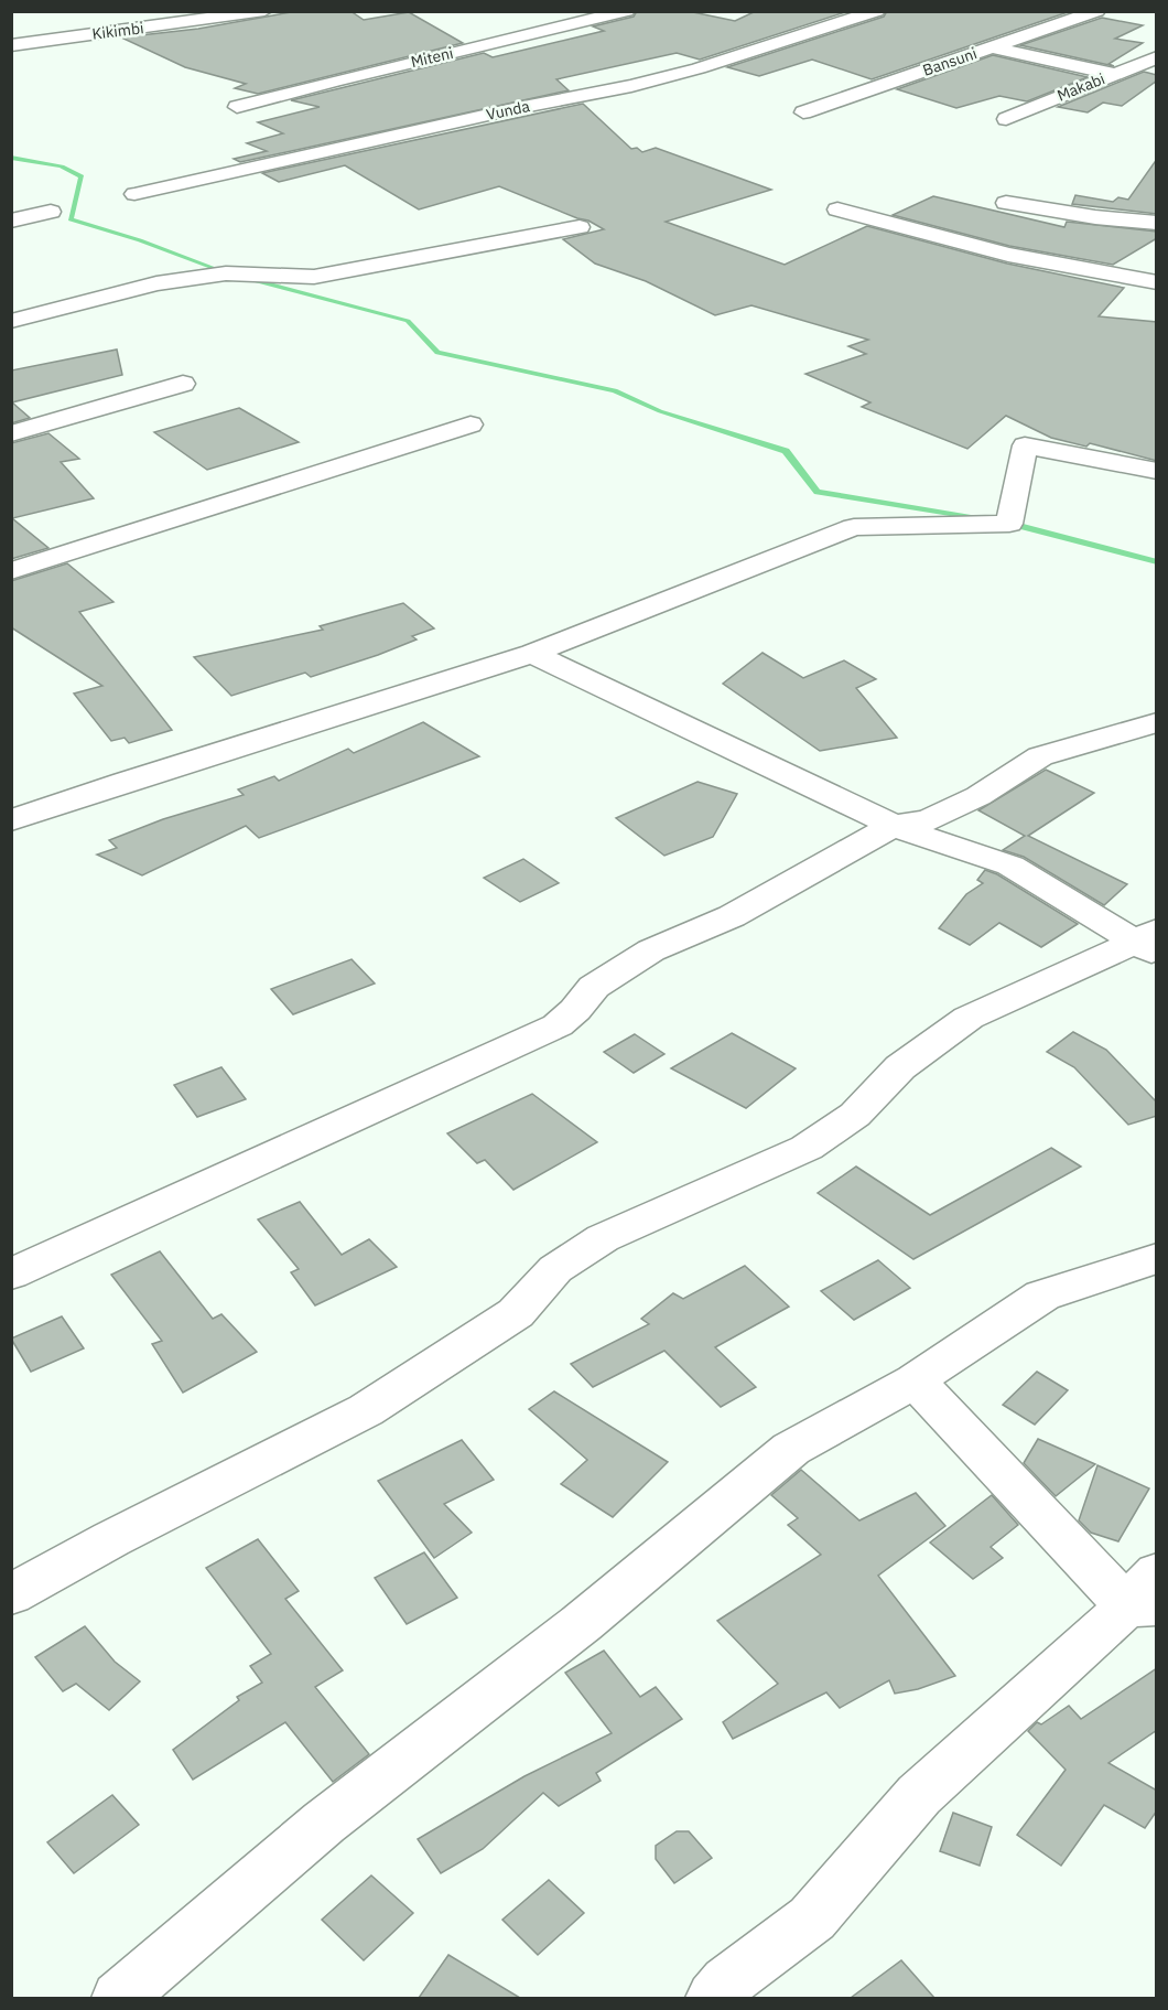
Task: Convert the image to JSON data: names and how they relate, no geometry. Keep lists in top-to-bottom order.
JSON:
{
  "streets": {
    "street": [
      "Kikimbi",
      "Miteni",
      "Bansuni",
      "Makabi",
      "Vunda"
    ]
  }
}
